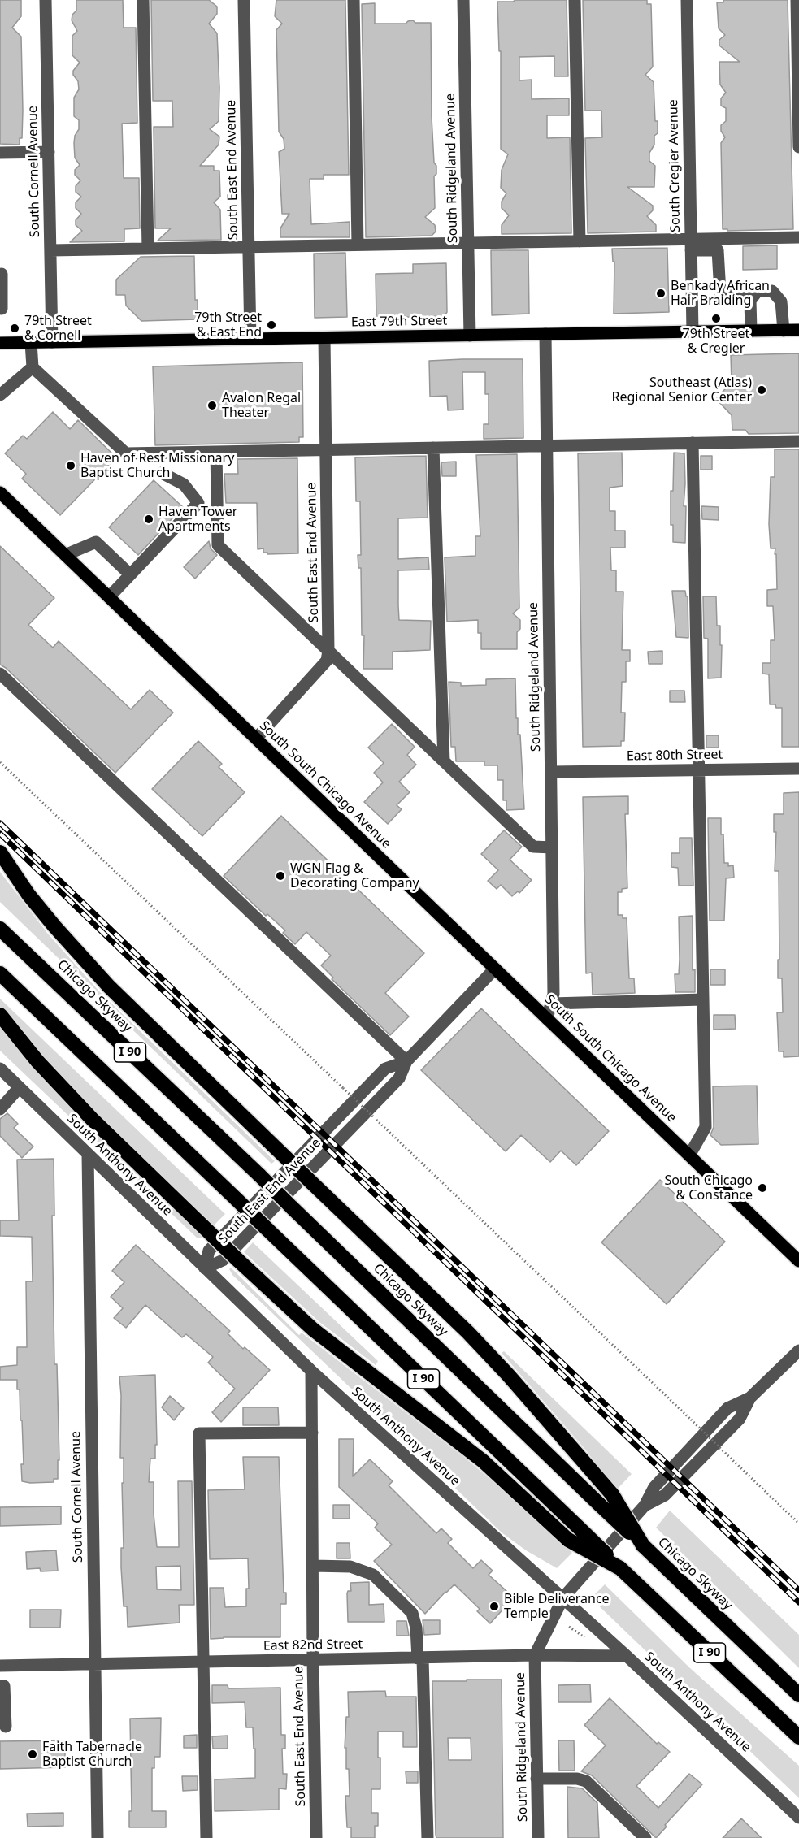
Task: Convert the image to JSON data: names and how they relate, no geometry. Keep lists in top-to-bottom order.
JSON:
{
  "streets": {
    "highway": ["Chicago Skyway", "I 90"],
    "main road": ["East 79th Street", "South South Chicago Avenue"],
    "street": [
      "South Cregier Avenue",
      "South Ridgeland Avenue",
      "South East End Avenue",
      "South Cornell Avenue",
      "East 80th Street",
      "South Anthony Avenue",
      "East 82nd Street"
    ]
  },
  "crossings": [
    ["South Cregier Avenue", "East 79th Street"],
    ["South Ridgeland Avenue", "East 79th Street"],
    ["South Ridgeland Avenue", "East 80th Street"],
    ["South Ridgeland Avenue", "South South Chicago Avenue"],
    ["South Ridgeland Avenue", "East 82nd Street"],
    ["South East End Avenue", "East 79th Street"],
    ["South East End Avenue", "South South Chicago Avenue"],
    ["South East End Avenue", "South Anthony Avenue"],
    ["South East End Avenue", "East 82nd Street"],
    ["South Cornell Avenue", "East 79th Street"],
    ["South Cornell Avenue", "South Anthony Avenue"],
    ["South Cornell Avenue", "East 82nd Street"],
    ["South Anthony Avenue", "East 82nd Street"]
  ],
  "places": [
    "Benkady African Hair Braiding",
    "79th Street & Cregier",
    "79th Street & East End",
    "79th Street & Cornell",
    "Southeast (Atlas) Regional Senior Center",
    "Avalon Regal Theater",
    "Haven of Rest Missionary Baptist Church",
    "Haven Tower Apartments",
    "WGN Flag & Decorating Company",
    "South Chicago & Constance",
    "Bible Deliverance Temple",
    "Faith Tabernacle Baptist Church"
  ]
}
